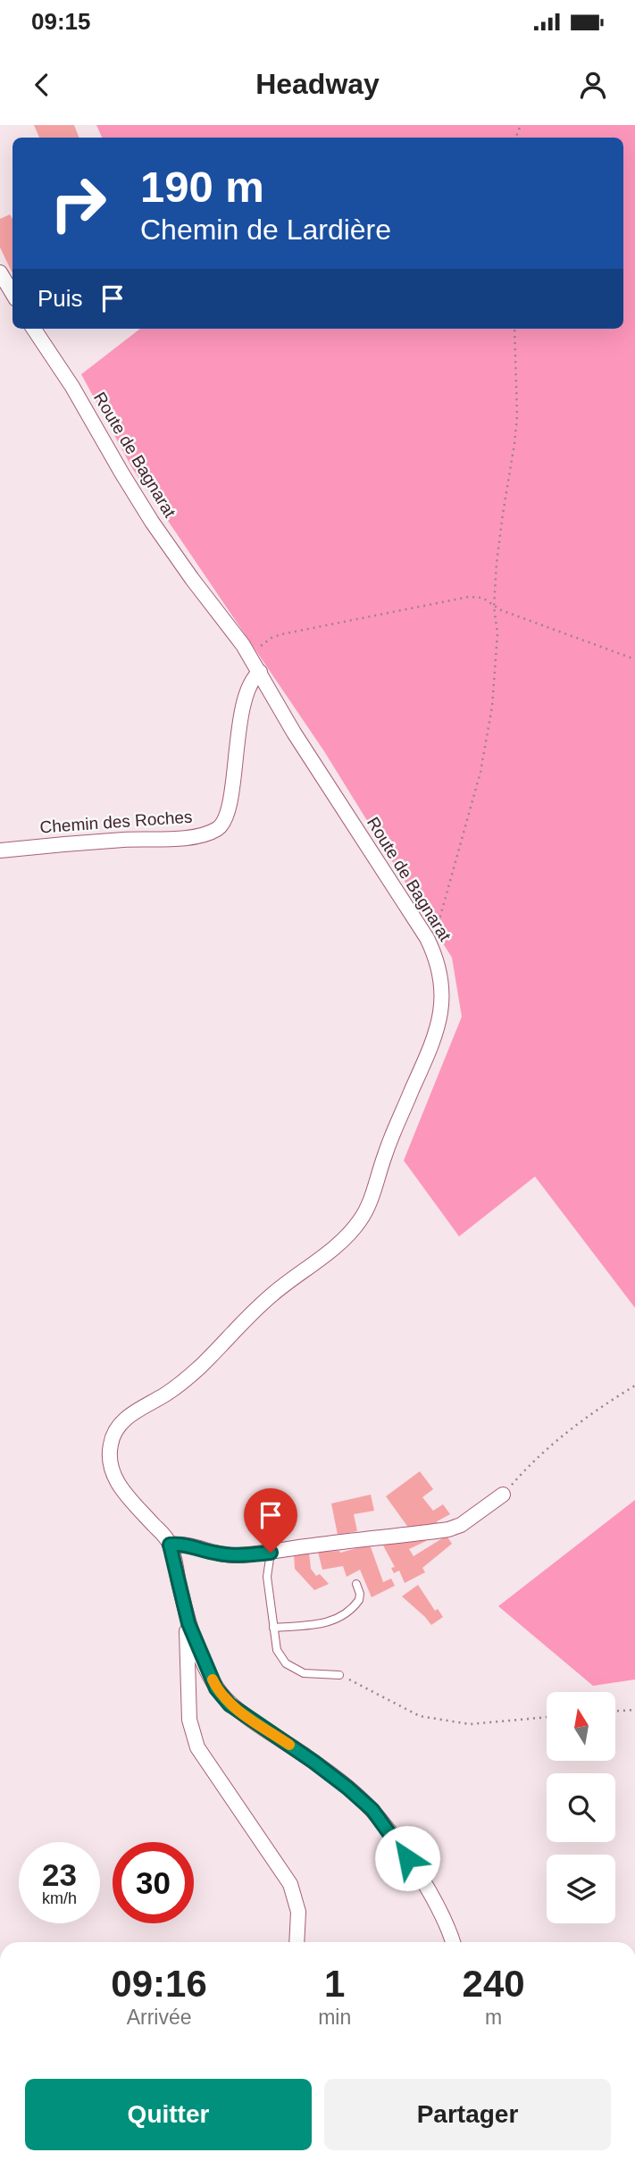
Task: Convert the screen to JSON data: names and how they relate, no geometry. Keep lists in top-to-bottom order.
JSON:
{
  "streets": {
    "street": ["Route de Bagnarat", "Chemin des Roches"]
  },
  "crossings": [
    ["Route de Bagnarat", "Chemin des Roches"]
  ],
  "north": "top",
  "page": {
    "status": "09:15",
    "header": "Headway",
    "turn": ["190 m", "Chemin de Lardière"],
    "then": "Puis",
    "speed": "23 km/h",
    "limit": "30",
    "eta": [
      "09:16",
      "Arrivée",
      "1",
      "min",
      "240",
      "m"
    ],
    "buttons": ["Quitter", "Partager"]
  }
}
